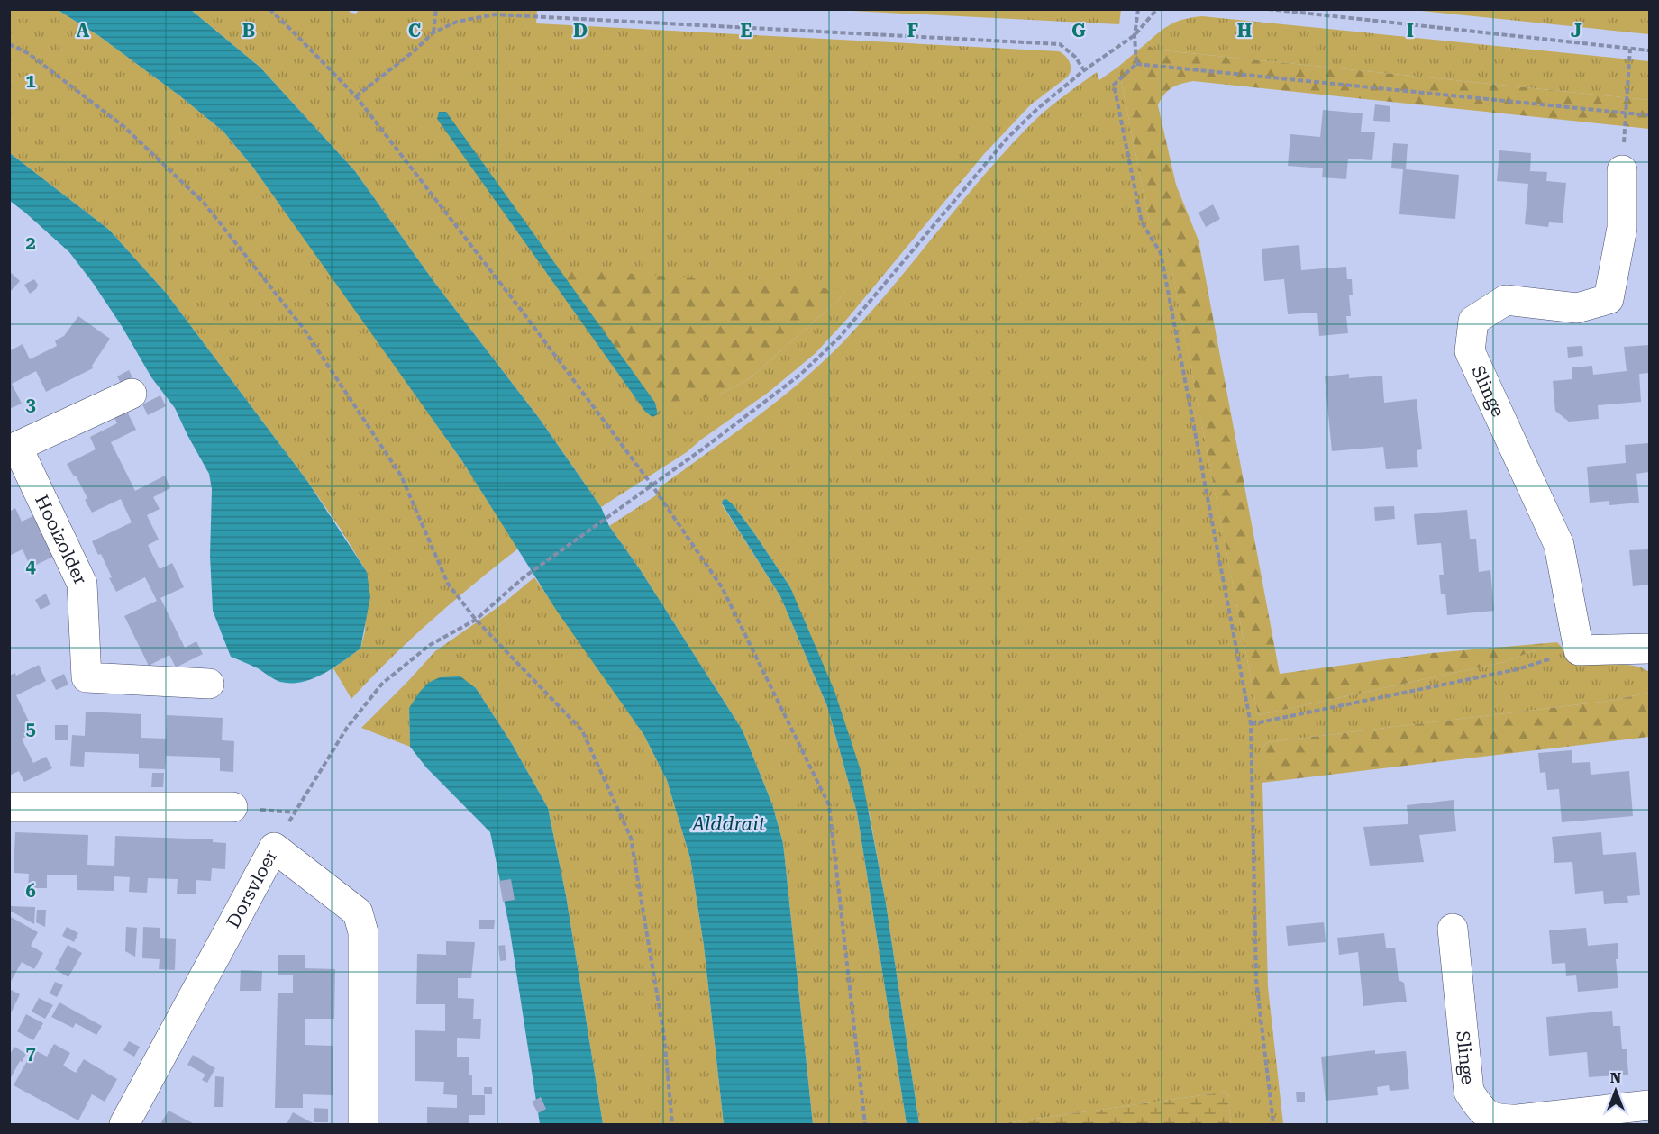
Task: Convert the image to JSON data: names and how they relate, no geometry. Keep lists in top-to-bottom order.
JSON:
{
  "streets": {
    "street": ["Slinge", "Hooizolder", "Dorsvloer"]
  },
  "water": ["Alddrait"],
  "north": "top",
  "grid": {
    "columns": [
      "A",
      "B",
      "C",
      "D",
      "E",
      "F",
      "G",
      "H",
      "I",
      "J"
    ],
    "rows": [
      "1",
      "2",
      "3",
      "4",
      "5",
      "6",
      "7"
    ]
  }
}
